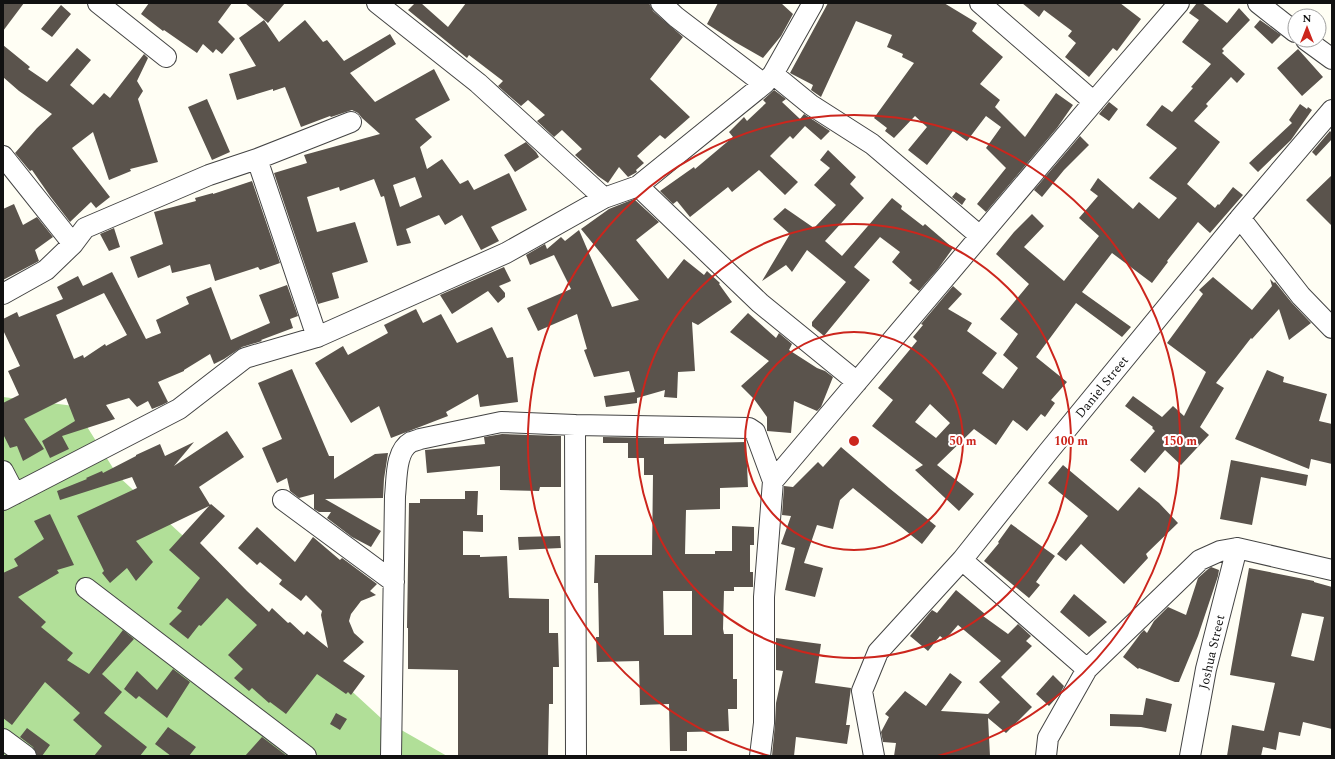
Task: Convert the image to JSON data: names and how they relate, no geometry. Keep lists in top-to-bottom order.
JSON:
{
  "streets": {
    "street": ["Daniel Street", "Joshua Street"]
  },
  "north": "top",
  "rings": ["50 m", "100 m", "150 m"]
}
